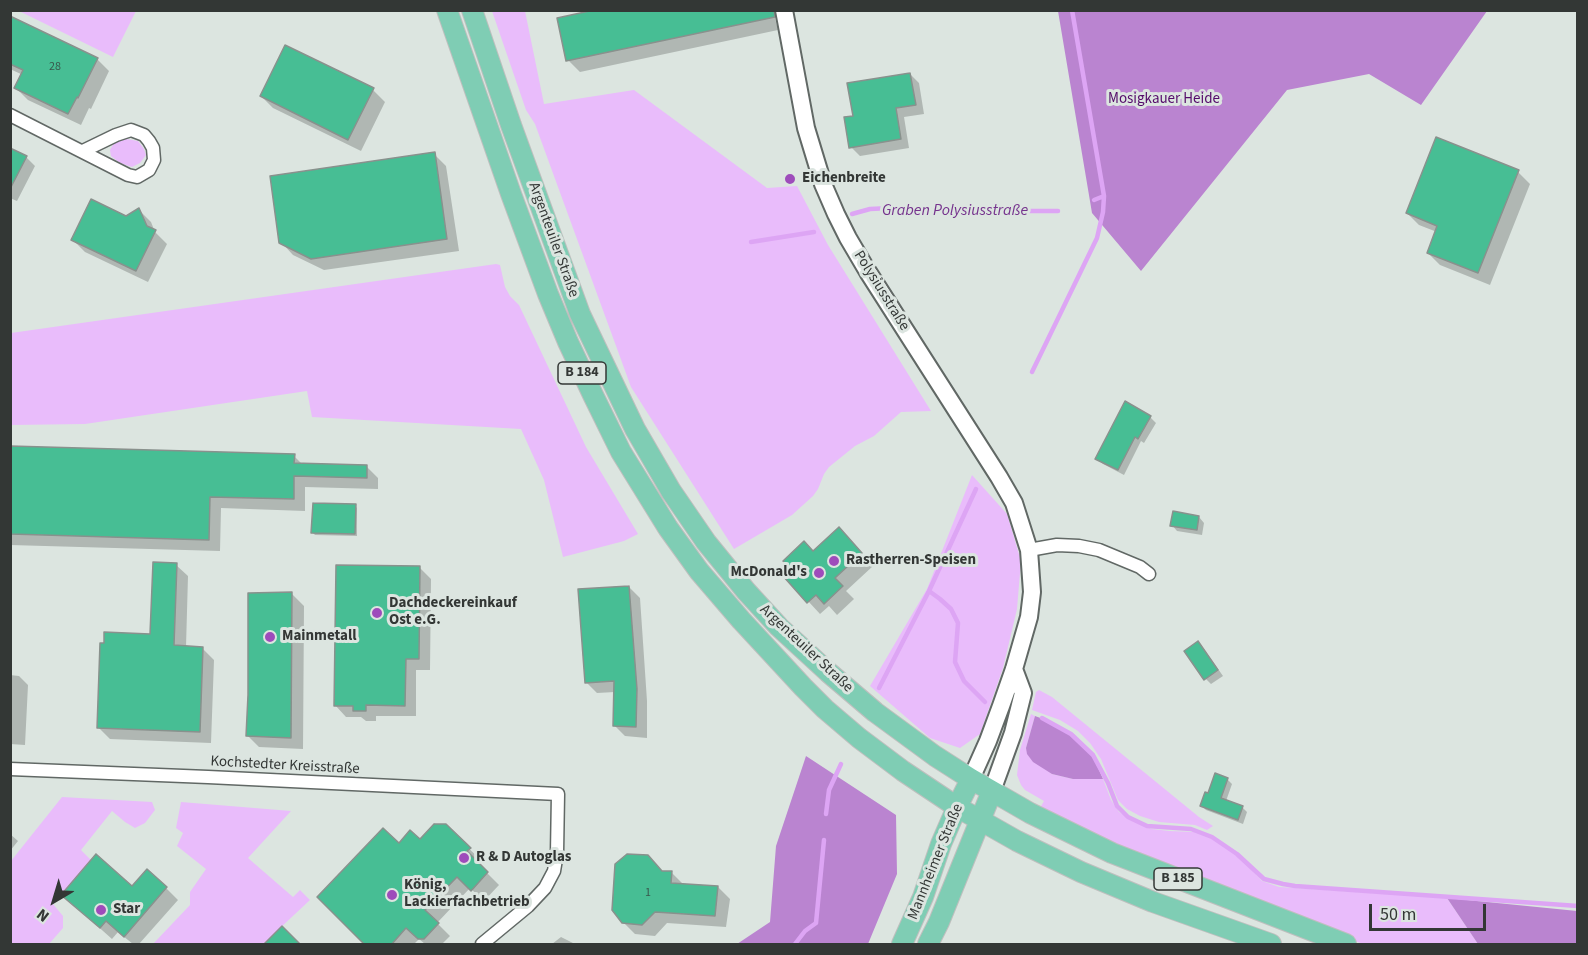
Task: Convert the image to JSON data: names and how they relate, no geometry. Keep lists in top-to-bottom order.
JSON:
{
  "streets": {
    "main road": [
      "Argenteuiler Straße",
      "B 184",
      "Mannheimer Straße",
      "B 185"
    ],
    "street": ["Polysiusstraße", "Kochstedter Kreisstraße"]
  },
  "crossings": [
    ["Argenteuiler Straße", "Polysiusstraße"],
    ["Argenteuiler Straße", "Mannheimer Straße"],
    ["Polysiusstraße", "Mannheimer Straße"]
  ],
  "water": ["Graben Polysiusstraße"],
  "parks": ["Mosigkauer Heide"],
  "places": [
    "Eichenbreite",
    "Rastherren-Speisen",
    "McDonald's",
    "Dachdeckereinkauf Ost e.G.",
    "Mainmetall",
    "R & D Autoglas",
    "König, Lackierfachbetrieb",
    "Star"
  ],
  "house_numbers": ["28", "1"],
  "scale_bar": "50 m",
  "north": "bottom left"
}
